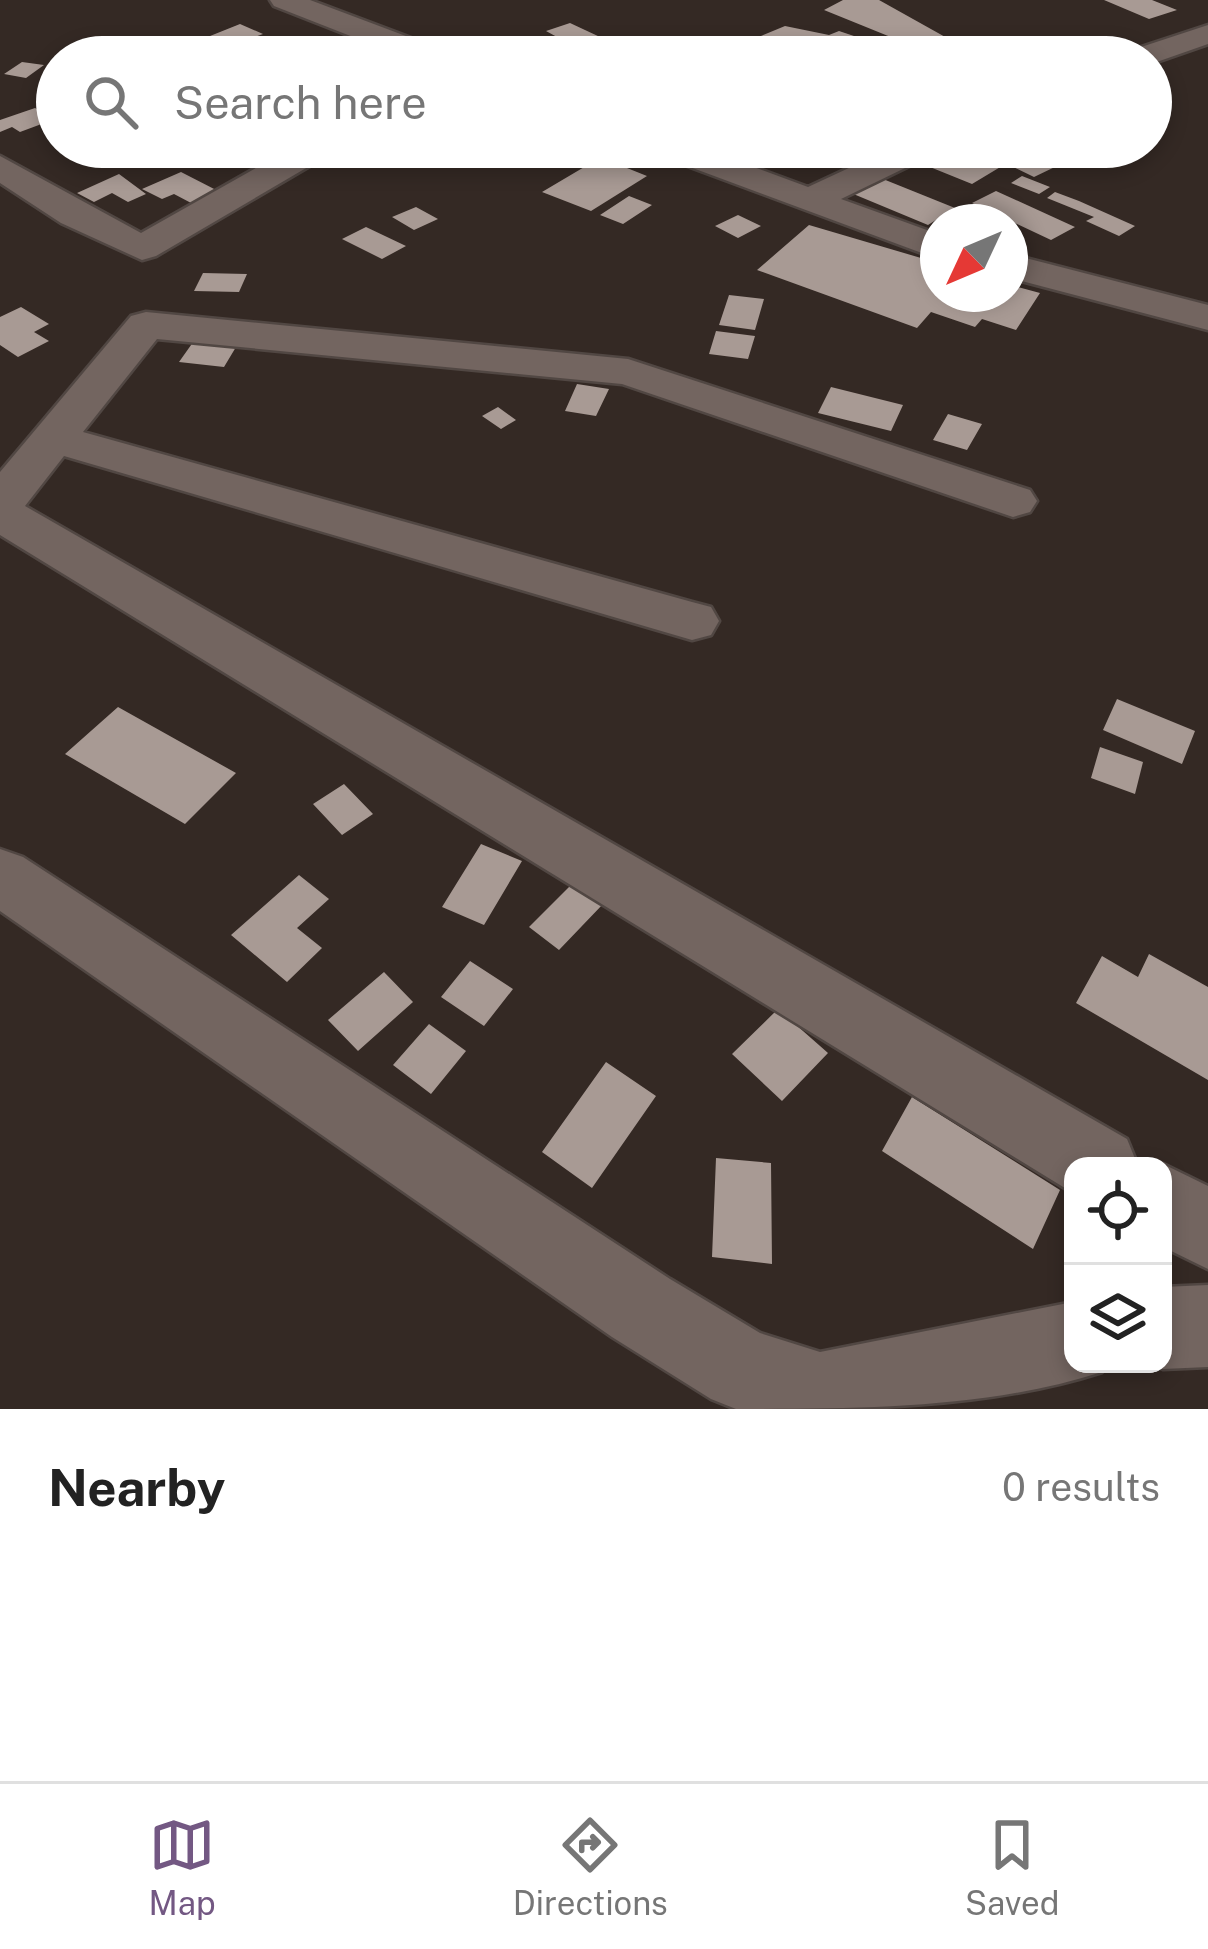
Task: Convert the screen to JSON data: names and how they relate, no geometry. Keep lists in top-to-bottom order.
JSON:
{
  "north": "bottom left",
  "page": {
    "search": "Search here",
    "heading": ["Nearby", "0 results"],
    "nav": ["Map", "Directions", "Saved"]
  }
}
